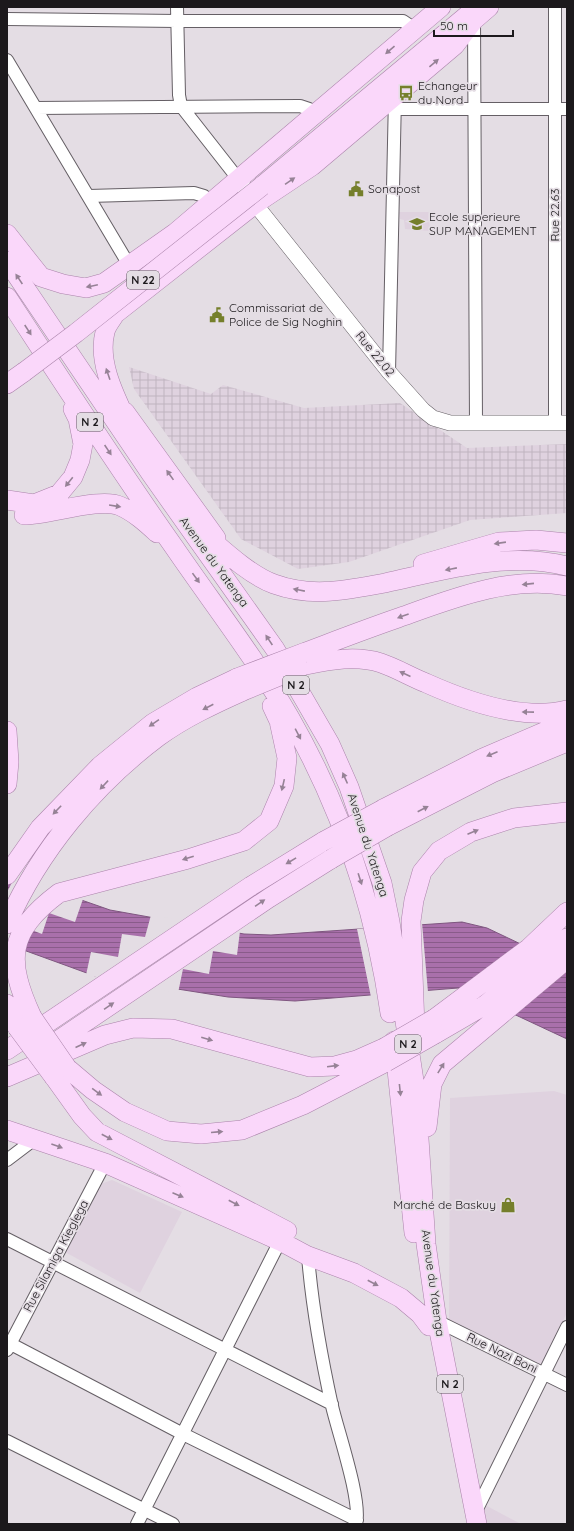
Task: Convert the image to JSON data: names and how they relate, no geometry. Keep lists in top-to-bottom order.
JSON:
{
  "streets": {
    "main road": ["N 22", "N 2", "Avenue du Yatenga"],
    "street": [
      "Rue 22.63",
      "Rue 22.02",
      "Rue Silamiga Kieglega",
      "Rue Nazi Boni"
    ]
  },
  "crossings": [
    ["Rue 22.63", "Rue 22.02"],
    ["Avenue du Yatenga", "Rue Nazi Boni"]
  ],
  "places": {
    "bus stop": ["Echangeur du Nord"],
    "public building": ["Sonapost", "Commissariat de Police de Sig Noghin"],
    "school or university": ["Ecole superieure SUP MANAGEMENT"],
    "shop": ["Marché de Baskuy"]
  },
  "scale_bar": "50 m"
}
